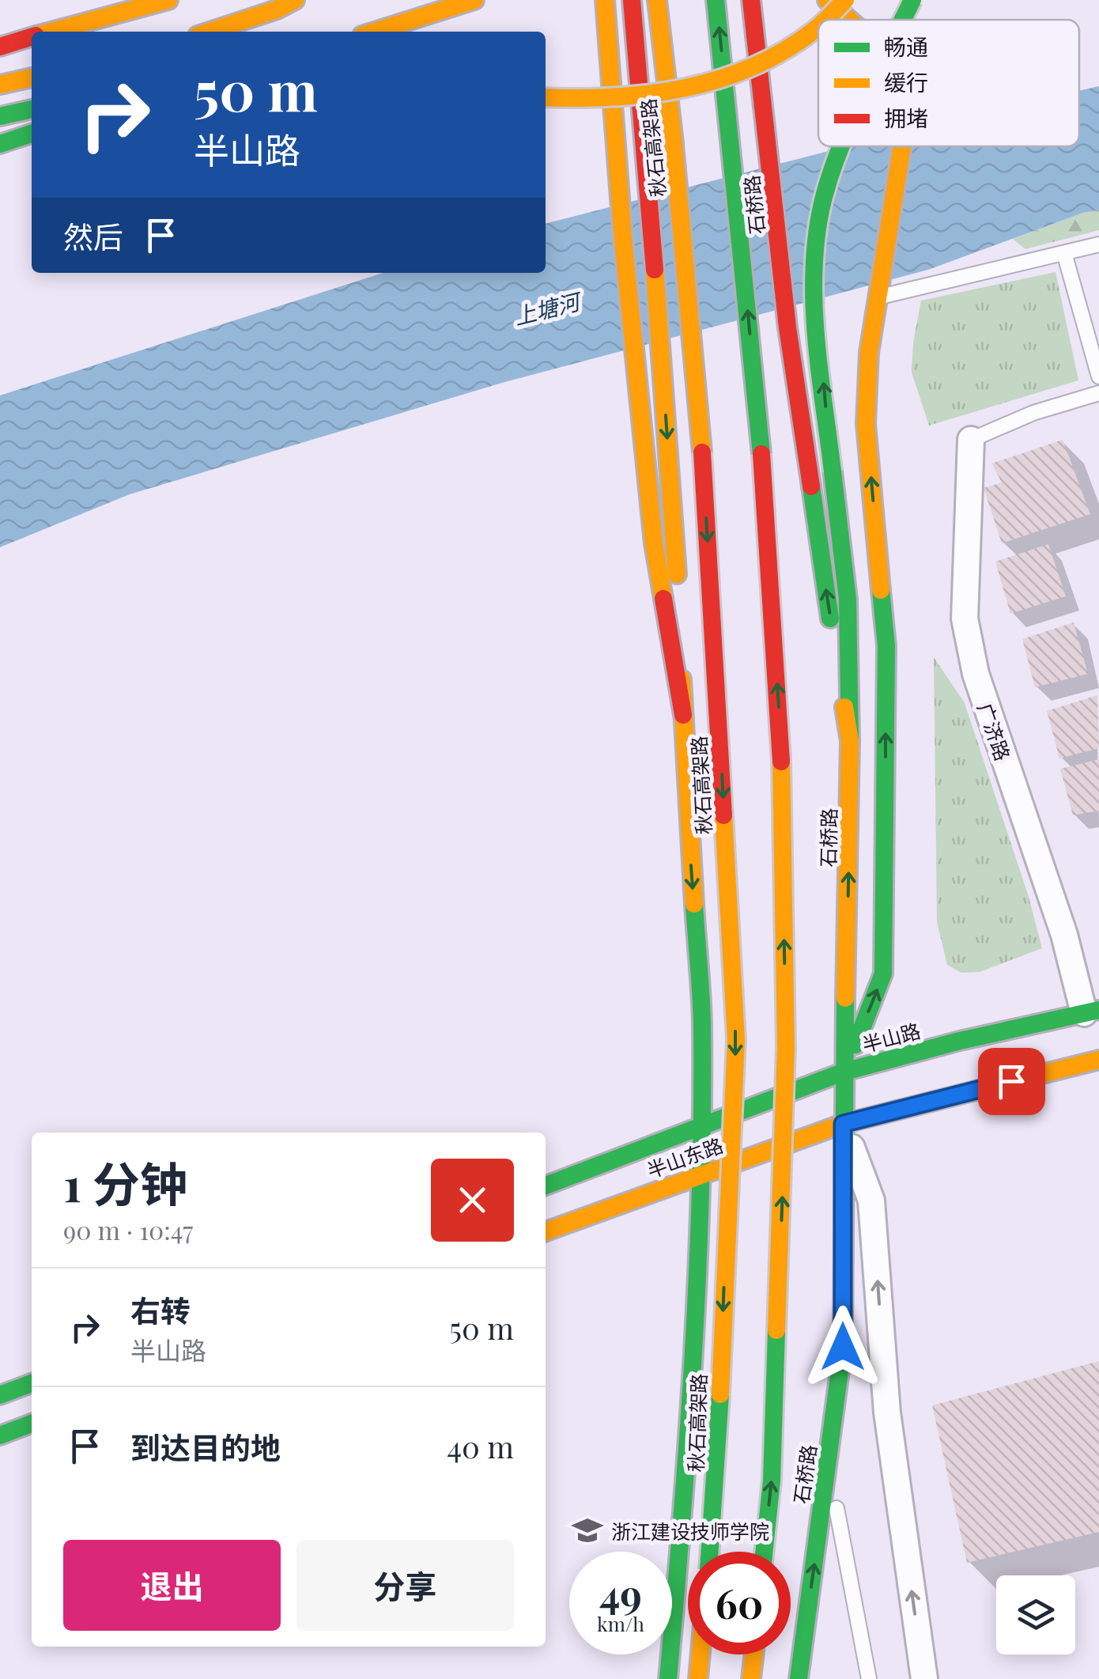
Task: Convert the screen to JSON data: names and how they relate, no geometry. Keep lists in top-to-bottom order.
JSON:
{
  "streets": {
    "main road": [
      "秋石高架路",
      "石桥路",
      "半山路",
      "半山东路"
    ],
    "street": ["广济路"]
  },
  "crossings": [
    ["石桥路", "半山路"],
    ["石桥路", "半山东路"],
    ["广济路", "半山路"],
    ["半山路", "半山东路"]
  ],
  "water": ["上塘河"],
  "places": {
    "school or university": ["浙江建设技师学院"]
  },
  "legend": ["畅通", "缓行", "拥堵"],
  "page": {
    "turn": ["50 m", "半山路"],
    "then": "然后",
    "heading": ["1 分钟", "90 m · 10:47"],
    "list": [
      {
        "name": "右转",
        "note": "半山路",
        "value": "50 m"
      },
      {
        "name": "到达目的地",
        "value": "40 m"
      }
    ],
    "buttons": ["退出", "分享"],
    "speed": "49 km/h",
    "limit": "60"
  }
}
